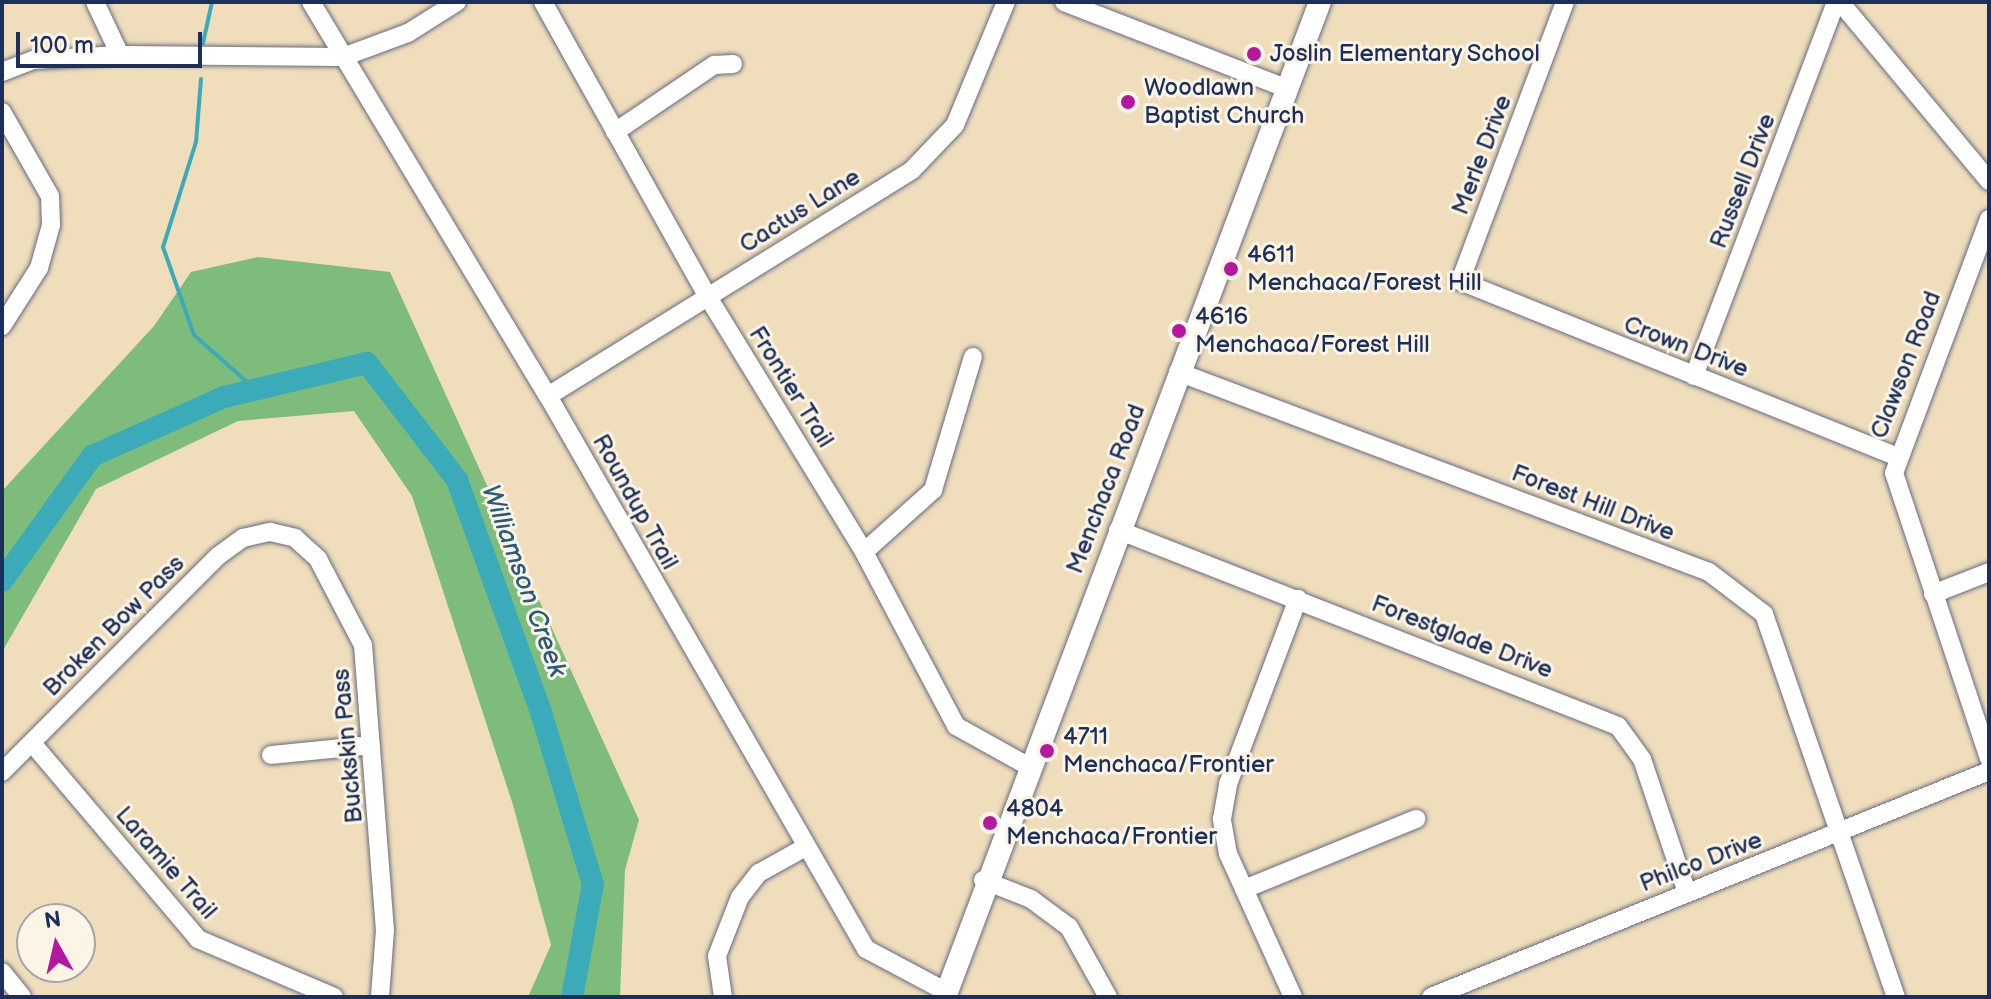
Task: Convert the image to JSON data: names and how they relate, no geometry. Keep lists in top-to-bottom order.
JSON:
{
  "streets": {
    "main road": ["Menchaca Road"],
    "street": [
      "Merle Drive",
      "Russell Drive",
      "Cactus Lane",
      "Crown Drive",
      "Clawson Road",
      "Frontier Trail",
      "Roundup Trail",
      "Forest Hill Drive",
      "Broken Bow Pass",
      "Forestglade Drive",
      "Buckskin Pass",
      "Philco Drive",
      "Laramie Trail"
    ]
  },
  "crossings": [
    ["Merle Drive", "Crown Drive"],
    ["Russell Drive", "Crown Drive"],
    ["Cactus Lane", "Frontier Trail"],
    ["Cactus Lane", "Roundup Trail"],
    ["Crown Drive", "Clawson Road"],
    ["Frontier Trail", "Menchaca Road"],
    ["Menchaca Road", "Roundup Trail"],
    ["Menchaca Road", "Forest Hill Drive"],
    ["Menchaca Road", "Forestglade Drive"],
    ["Forest Hill Drive", "Philco Drive"],
    ["Broken Bow Pass", "Buckskin Pass"],
    ["Broken Bow Pass", "Laramie Trail"],
    ["Forestglade Drive", "Philco Drive"]
  ],
  "water": ["Williamson Creek"],
  "places": [
    "Joslin Elementary School",
    "Woodlawn Baptist Church",
    "4611 Menchaca/Forest Hill",
    "4616 Menchaca/Forest Hill",
    "4711 Menchaca/Frontier",
    "4804 Menchaca/Frontier"
  ],
  "scale_bar": "100 m",
  "north": "top"
}
